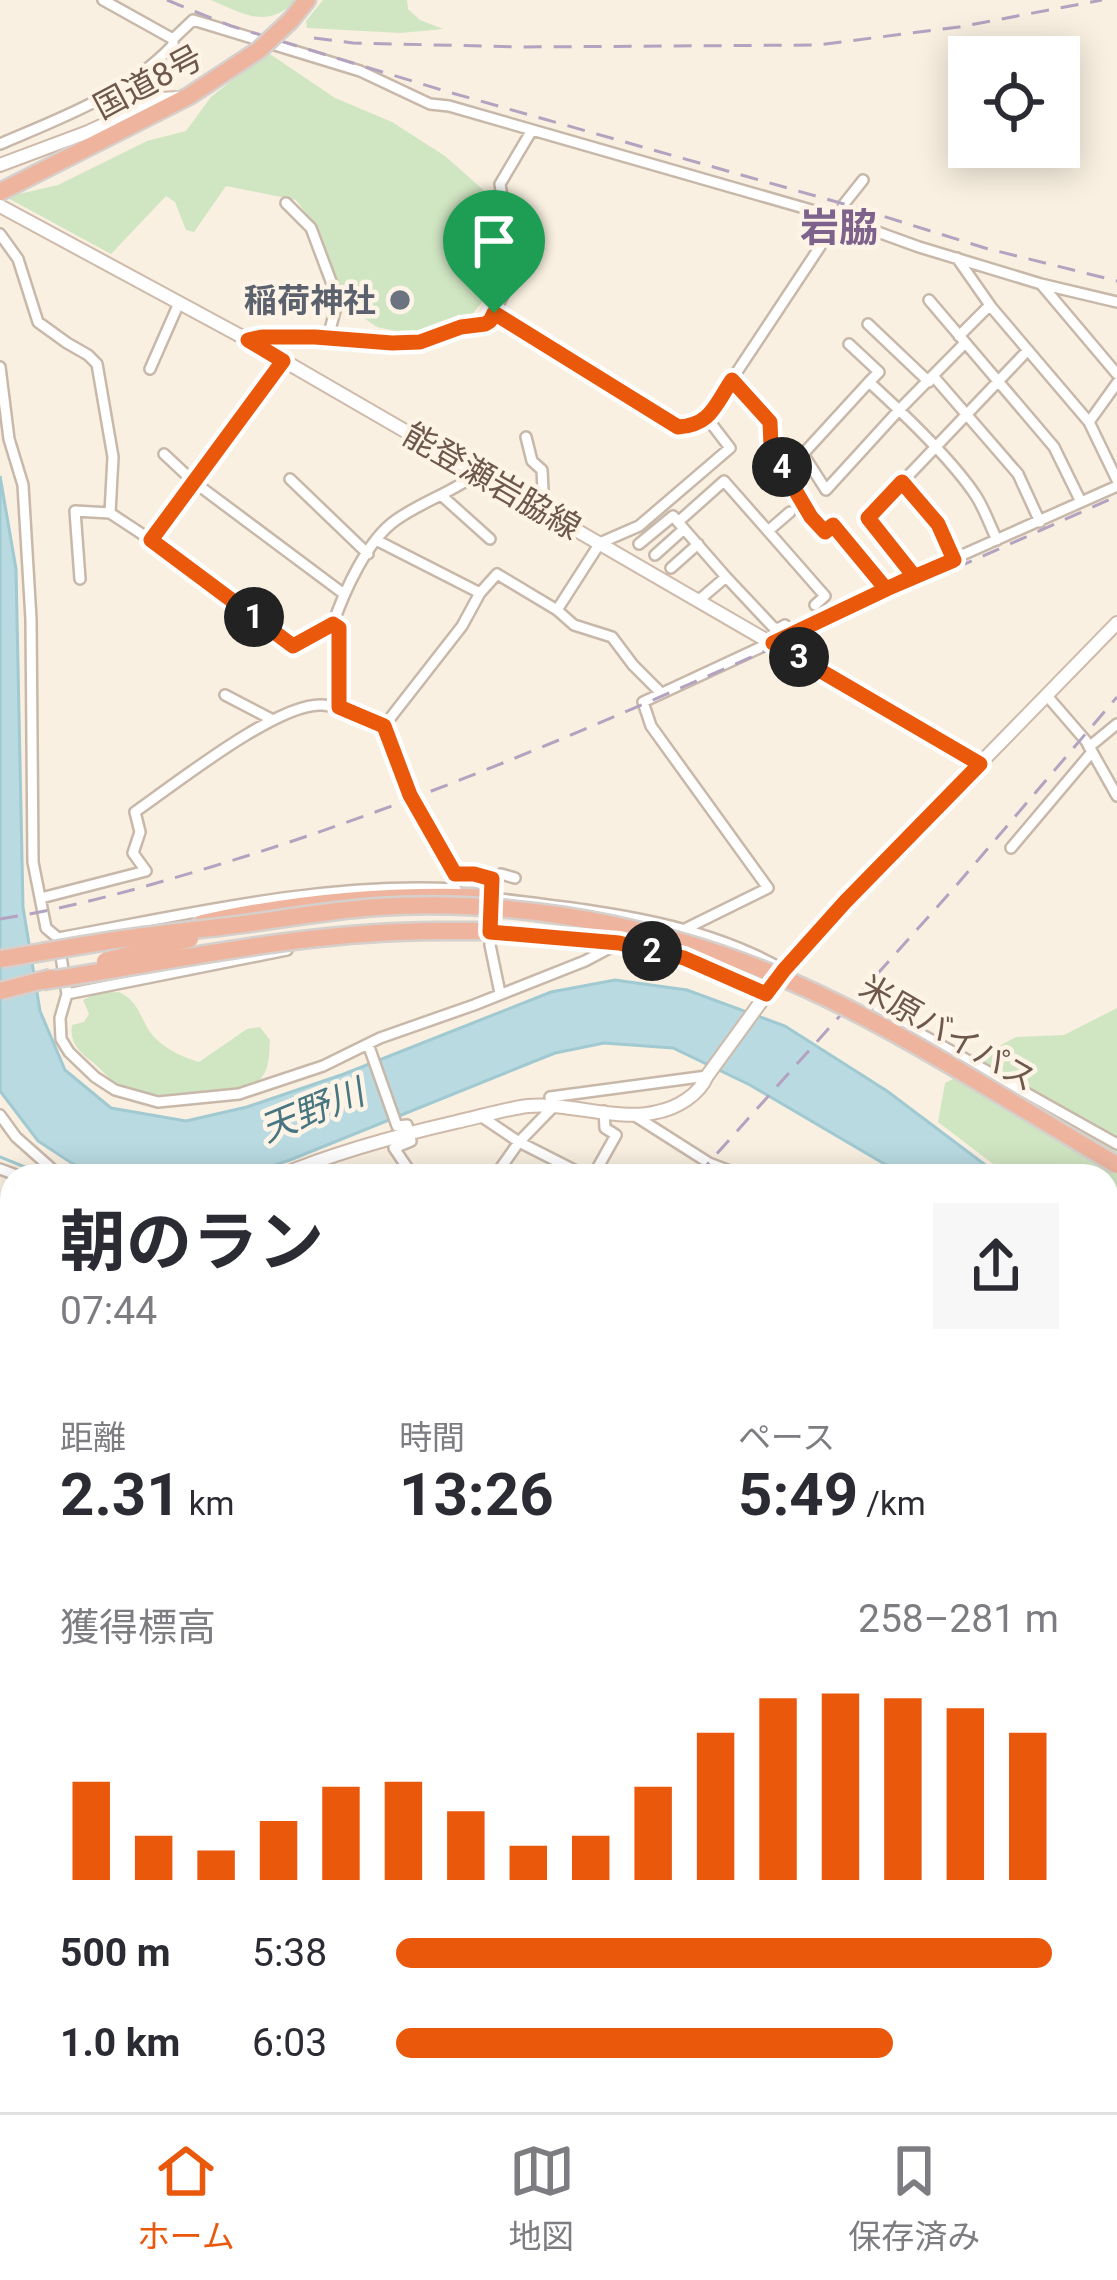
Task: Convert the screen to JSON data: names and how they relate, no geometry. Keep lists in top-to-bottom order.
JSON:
{
  "streets": {
    "highway": ["国道8号", "米原バイパス"],
    "main road": ["能登瀬岩脇線"]
  },
  "crossings": [
    ["国道8号", "能登瀬岩脇線"]
  ],
  "districts": ["岩脇"],
  "water": ["天野川"],
  "places": ["稲荷神社"],
  "page": {
    "pins": [
      "4",
      "1",
      "3",
      "2"
    ],
    "heading": ["朝のラン", "07:44"],
    "stats": [
      ["距離", "2.31 km"],
      ["時間", "13:26"],
      ["ペース", "5:49 /km"]
    ],
    "chart": ["獲得標高", "258–281 m"],
    "list": [
      {
        "name": "500 m",
        "note": "5:38"
      },
      {
        "name": "1.0 km",
        "note": "6:03"
      }
    ],
    "tabs": ["ホーム", "地図", "保存済み"]
  }
}
